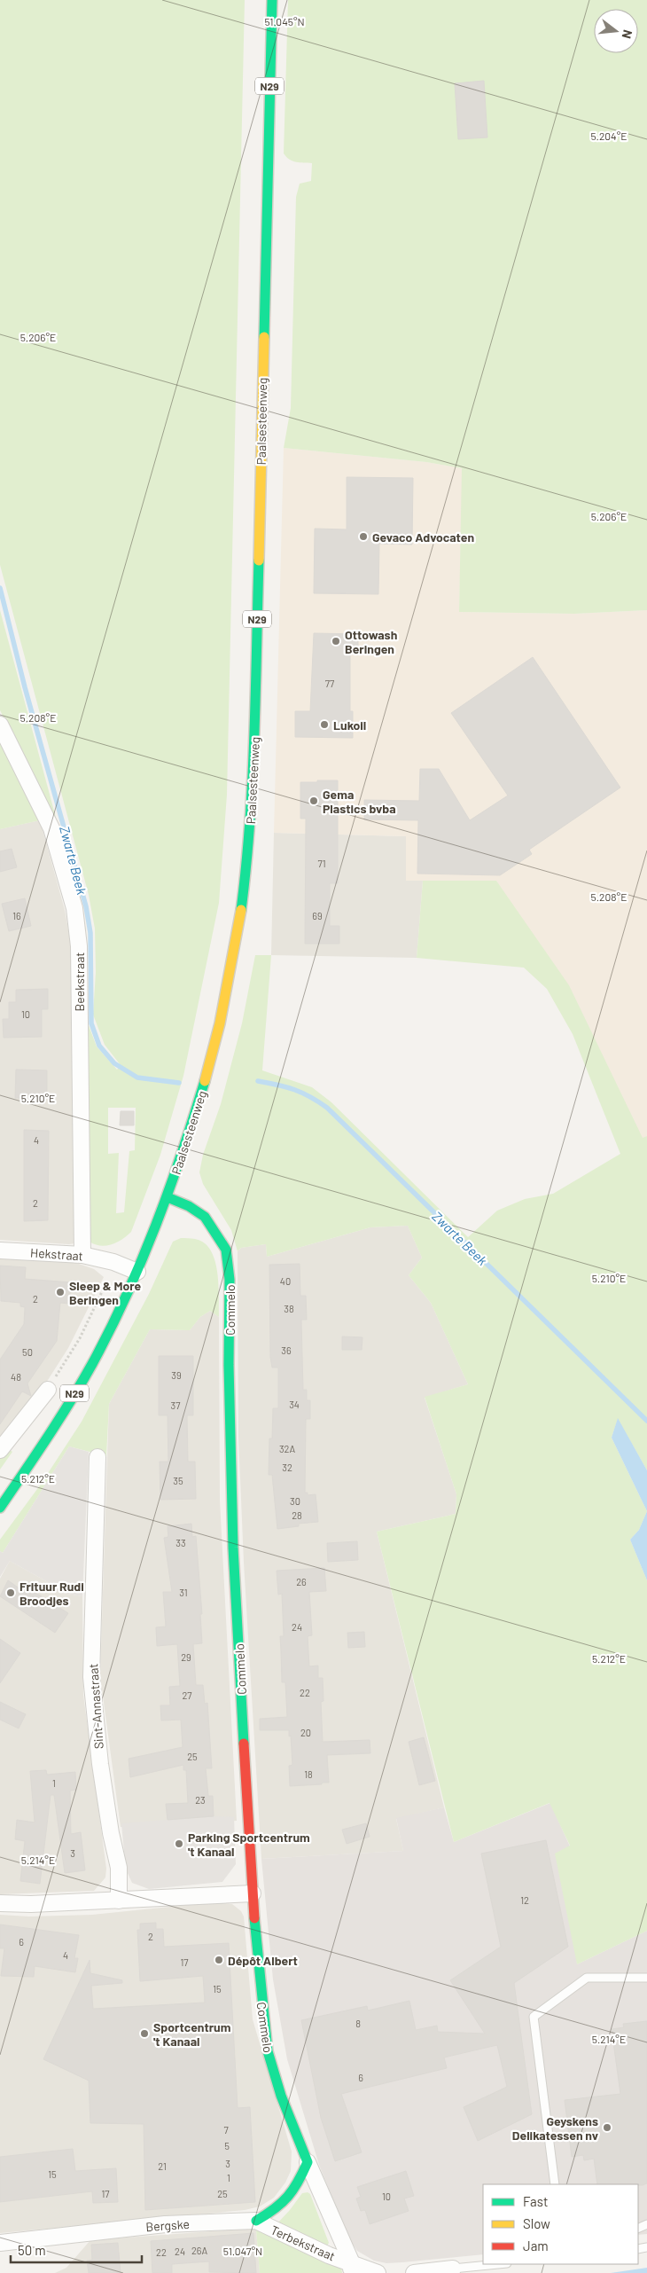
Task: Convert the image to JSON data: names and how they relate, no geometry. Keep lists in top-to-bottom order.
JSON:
{
  "streets": {
    "main road": ["N29", "Paalsesteenweg", "Commelo"],
    "street": [
      "Beekstraat",
      "Hekstraat",
      "Sint-Annastraat",
      "Bergske",
      "Terbekstraat"
    ]
  },
  "crossings": [
    ["Paalsesteenweg", "Hekstraat"],
    ["Paalsesteenweg", "Commelo"],
    ["Beekstraat", "Hekstraat"],
    ["Commelo", "Terbekstraat"],
    ["Bergske", "Terbekstraat"]
  ],
  "water": ["Zwarte Beek"],
  "places": [
    "Gevaco Advocaten",
    "Ottowash Beringen",
    "Lukoil",
    "Gema Plastics bvba",
    "Sleep & More Beringen",
    "Frituur Rudi Broodjes",
    "Parking Sportcentrum 't Kanaal",
    "Dépôt Albert",
    "Sportcentrum 't Kanaal",
    "Geyskens Delikatessen nv"
  ],
  "house_numbers": [
    "77",
    "71",
    "16",
    "69",
    "10",
    "4",
    "2",
    "40",
    "2",
    "38",
    "36",
    "50",
    "39",
    "48",
    "34",
    "37",
    "32A",
    "32",
    "35",
    "30",
    "28",
    "33",
    "26",
    "31",
    "24",
    "29",
    "22",
    "27",
    "20",
    "25",
    "18",
    "1",
    "23",
    "3",
    "12",
    "2",
    "6",
    "4",
    "17",
    "15",
    "8",
    "6",
    "7",
    "5",
    "3",
    "21",
    "15",
    "1",
    "17",
    "25",
    "10",
    "26A",
    "24",
    "22"
  ],
  "legend": ["Fast", "Slow", "Jam"],
  "scale_bar": "50 m",
  "north": "right",
  "coordinates": [
    "51.045°N",
    "5.204°E",
    "5.206°E",
    "5.208°E",
    "5.210°E",
    "5.212°E",
    "5.214°E",
    "51.047°N"
  ]
}
